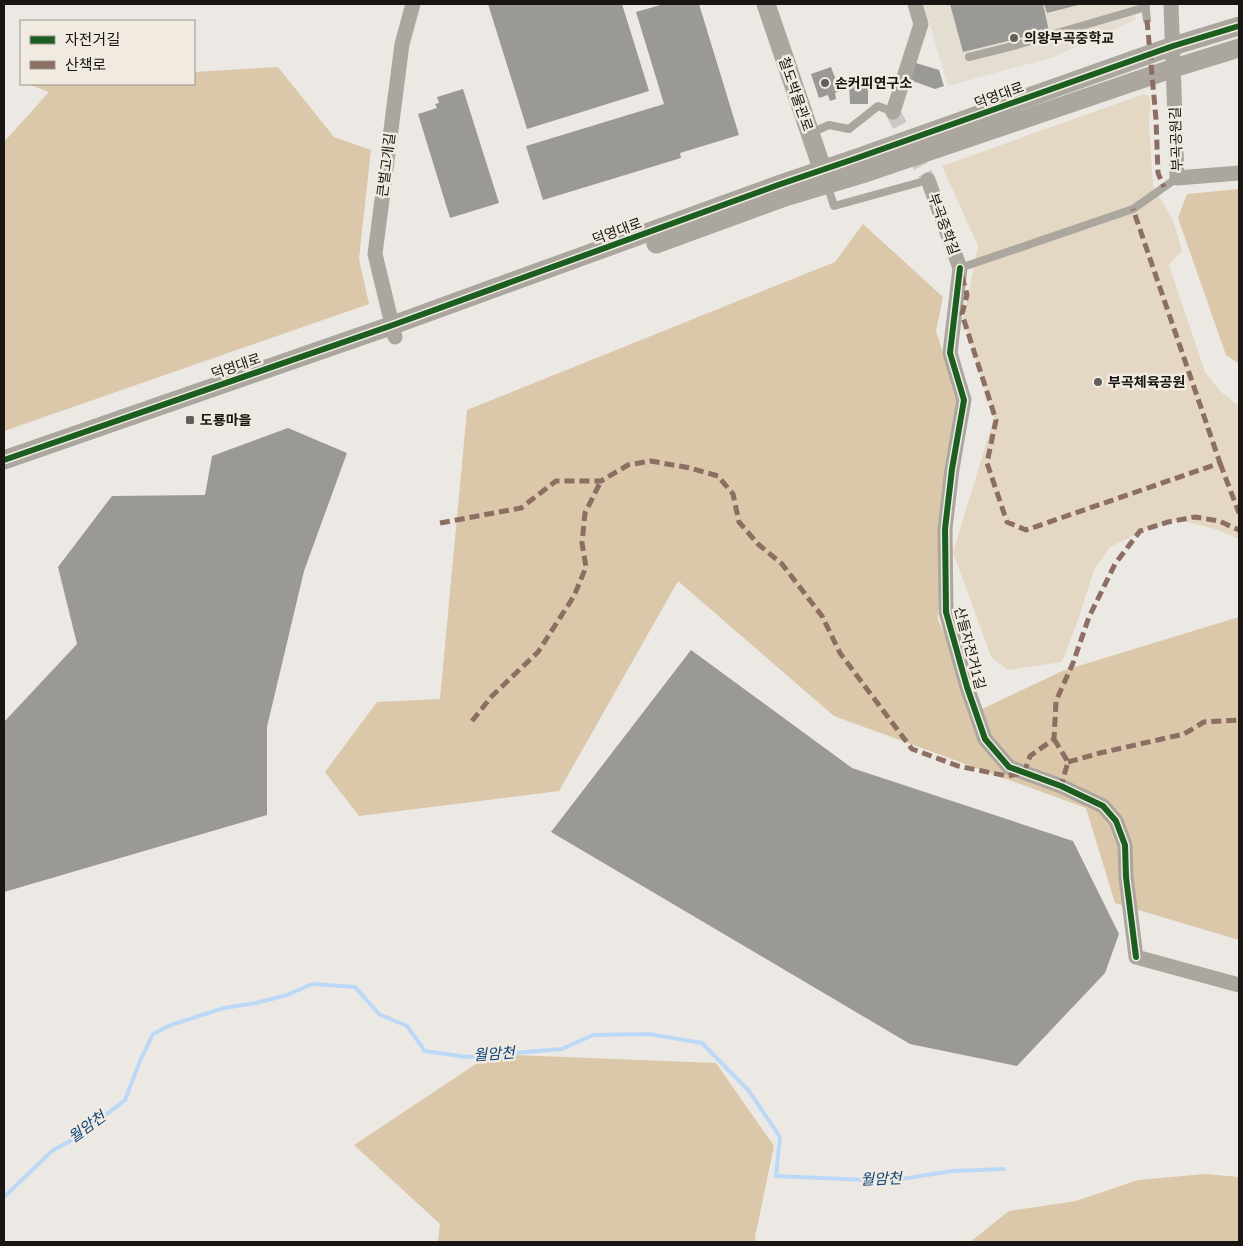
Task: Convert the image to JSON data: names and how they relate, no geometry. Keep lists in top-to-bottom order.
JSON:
{
  "streets": {
    "street": [
      "철도박물관로",
      "덕영대로",
      "부곡공원길",
      "큰벌고개길",
      "부곡중학길",
      "산들자전거1길"
    ]
  },
  "crossings": [
    ["철도박물관로", "덕영대로"],
    ["덕영대로", "부곡공원길"],
    ["덕영대로", "큰벌고개길"],
    ["부곡중학길", "산들자전거1길"]
  ],
  "water": ["월암천"],
  "places": {
    "other": ["의왕부곡중학교", "손커피연구소", "부곡체육공원"],
    "transit": ["도룡마을"]
  },
  "legend": ["자전거길", "산책로"]
}
